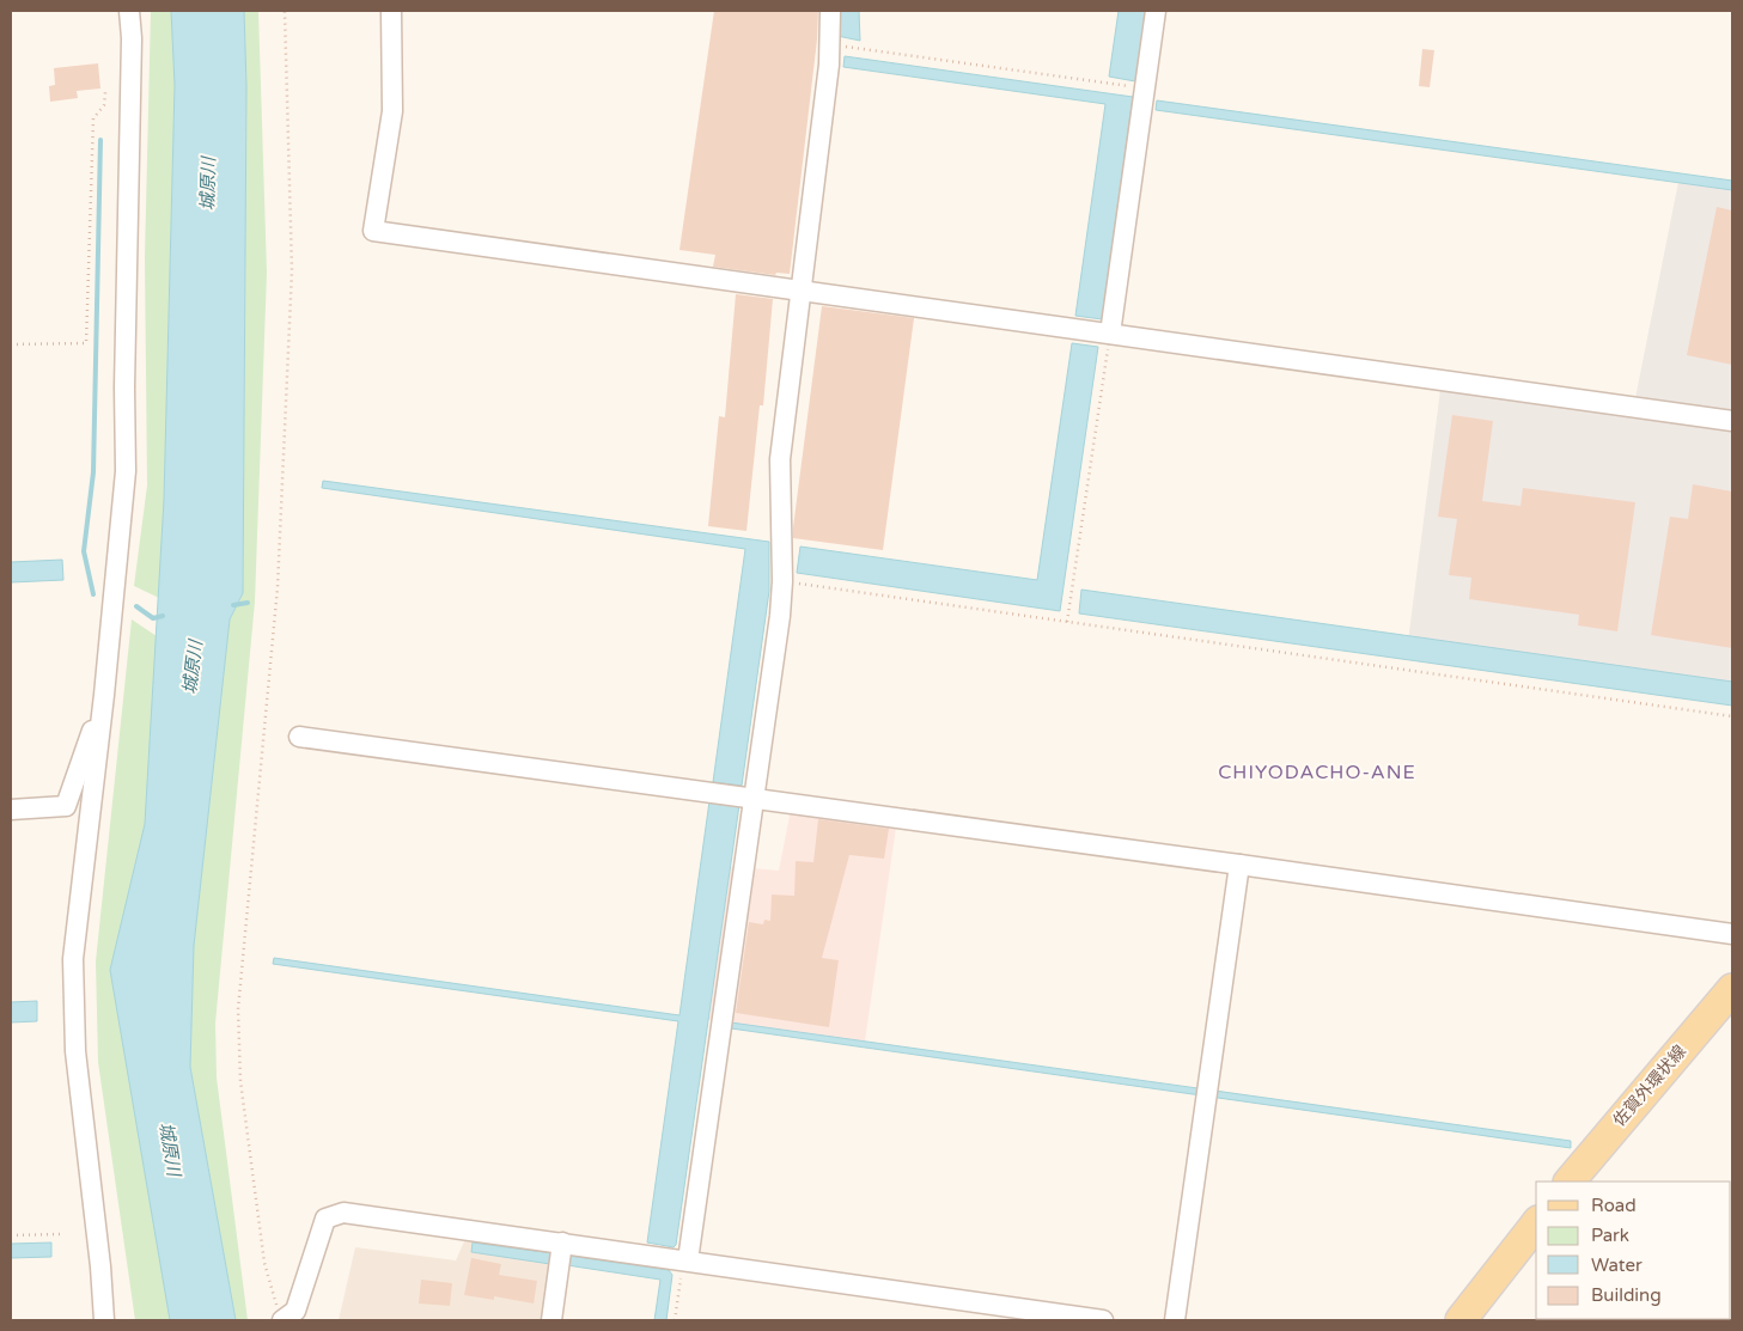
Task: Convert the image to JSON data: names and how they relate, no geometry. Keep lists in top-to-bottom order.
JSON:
{
  "streets": {
    "main road": ["佐賀外環状線"]
  },
  "districts": ["CHIYODACHO-ANE"],
  "water": ["城原川"],
  "legend": [
    "Road",
    "Park",
    "Water",
    "Building"
  ]
}
